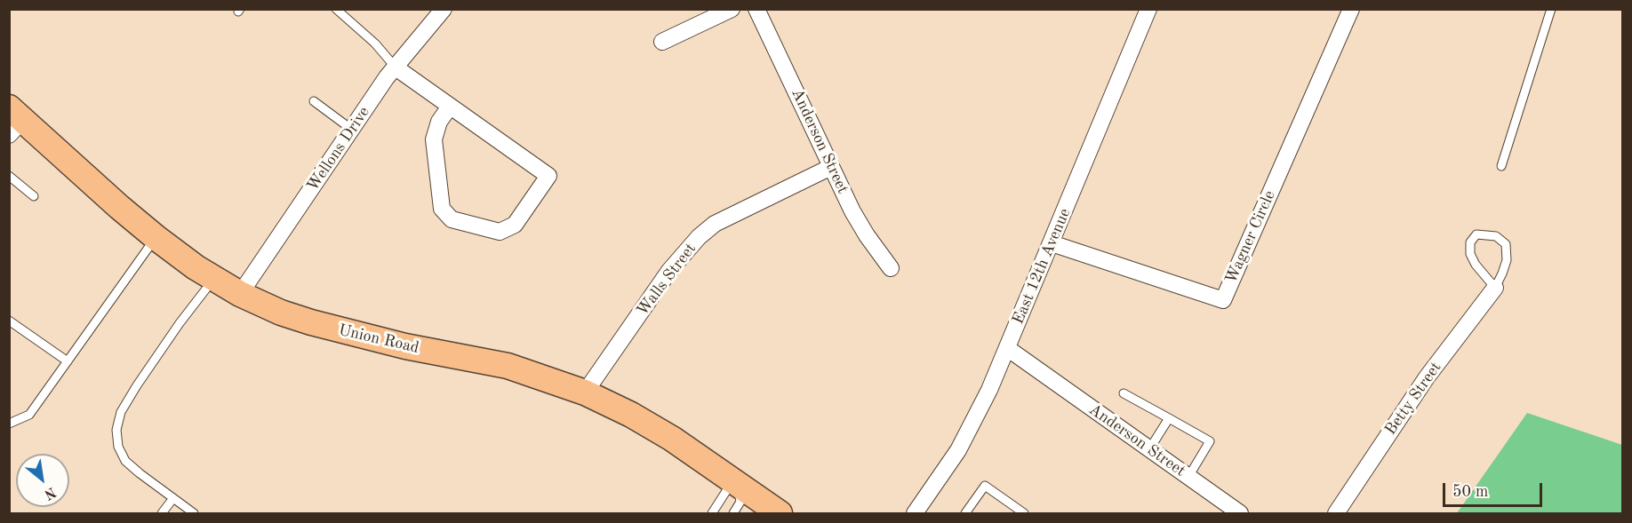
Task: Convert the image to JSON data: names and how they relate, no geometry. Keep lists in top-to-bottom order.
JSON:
{
  "streets": {
    "main road": ["Union Road"],
    "street": [
      "Anderson Street",
      "Wellons Drive",
      "Wagner Circle",
      "East 12th Avenue",
      "Walls Street",
      "Betty Street"
    ]
  },
  "crossings": [
    ["Anderson Street", "East 12th Avenue"],
    ["Anderson Street", "Walls Street"],
    ["Wellons Drive", "Union Road"],
    ["Wagner Circle", "East 12th Avenue"],
    ["Walls Street", "Union Road"]
  ],
  "scale_bar": "50 m",
  "north": "bottom right"
}
